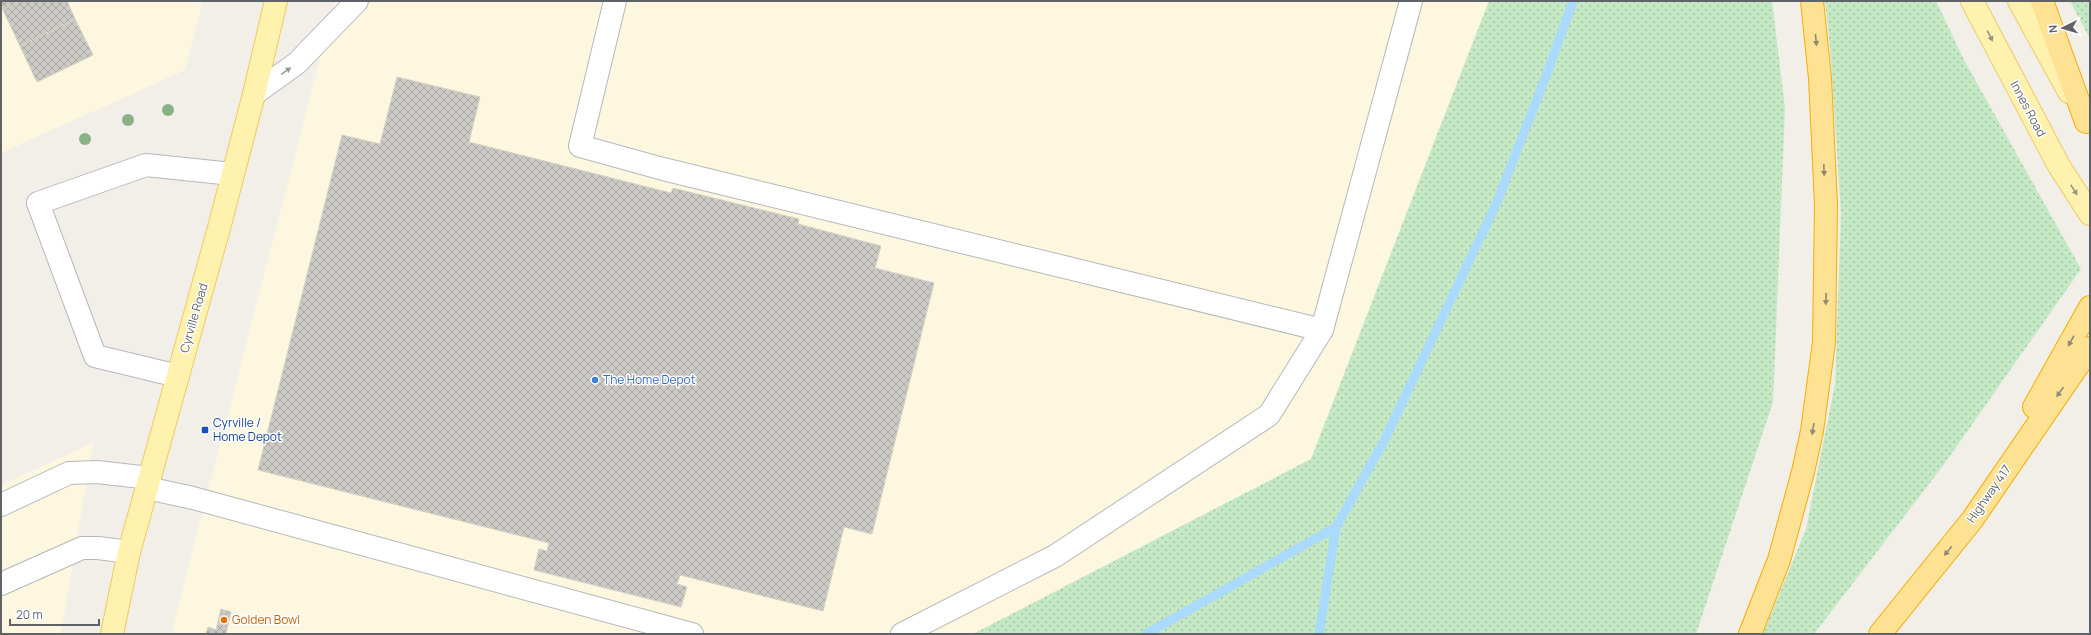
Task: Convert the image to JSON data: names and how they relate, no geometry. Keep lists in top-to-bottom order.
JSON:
{
  "streets": {
    "highway": ["Highway 417"],
    "main road": ["Innes Road", "Cyrville Road"]
  },
  "places": {
    "other": ["The Home Depot", "Golden Bowl"],
    "transit": ["Cyrville / Home Depot"]
  },
  "scale_bar": "20 m",
  "north": "left"
}
